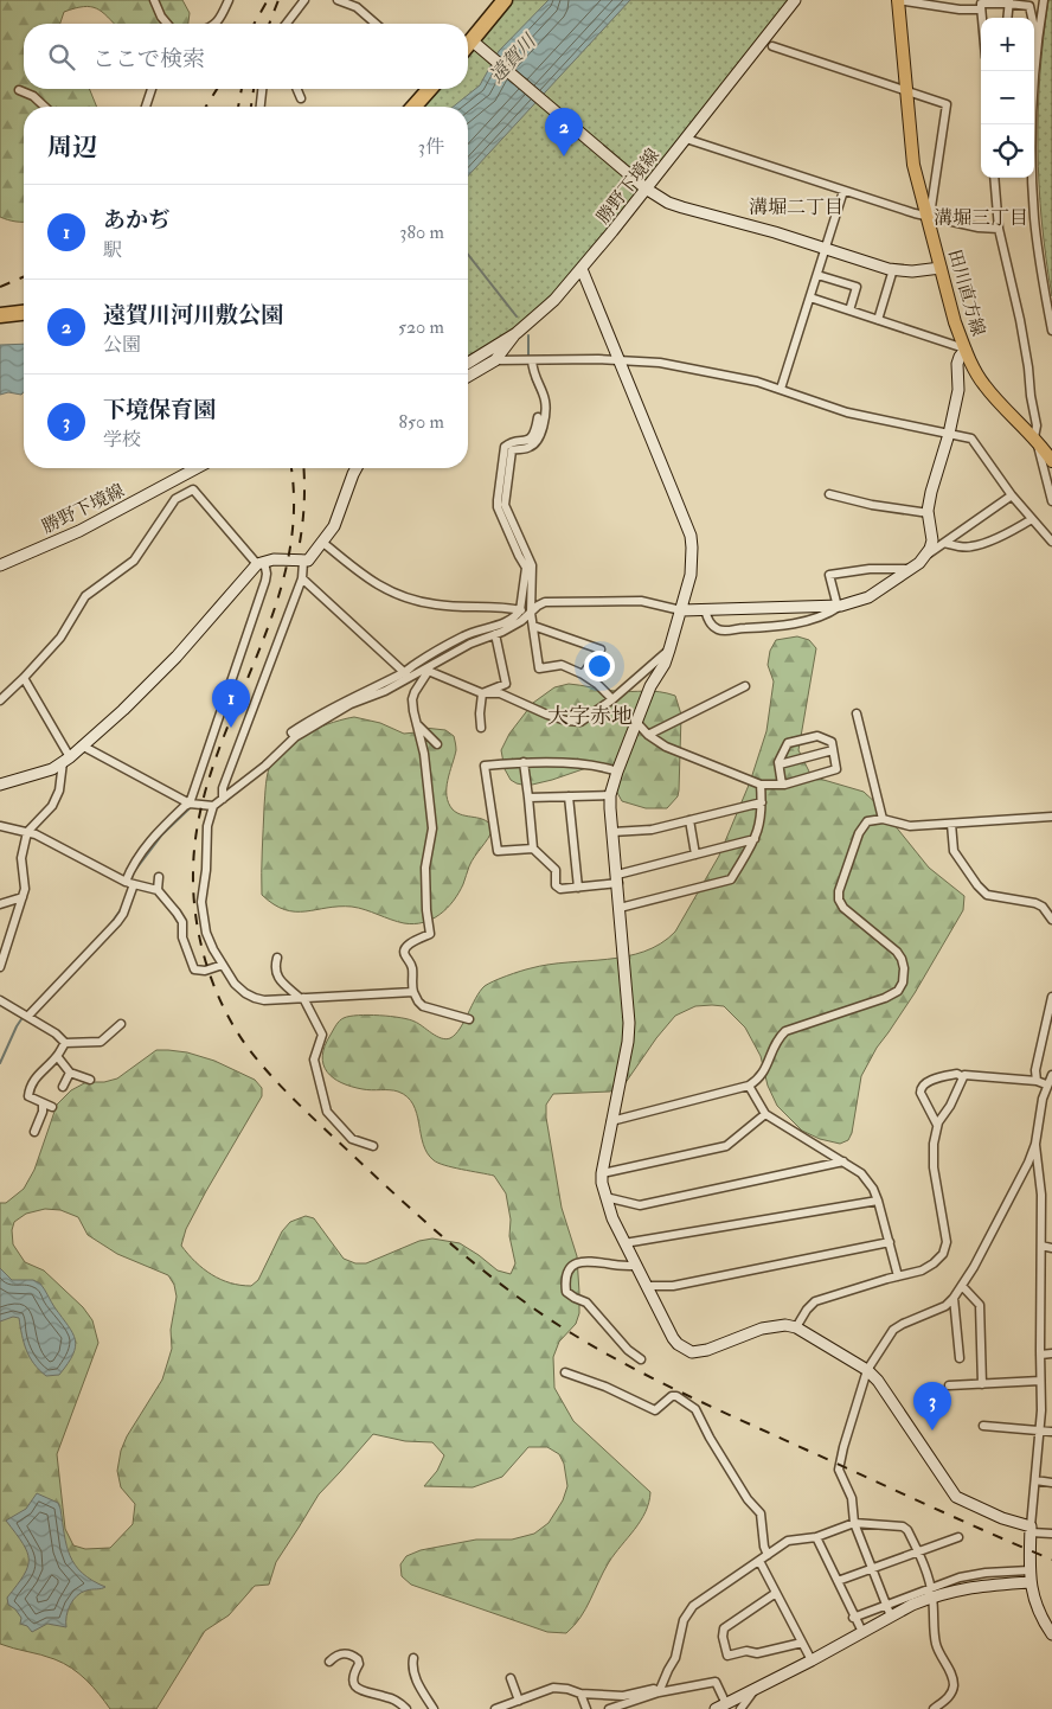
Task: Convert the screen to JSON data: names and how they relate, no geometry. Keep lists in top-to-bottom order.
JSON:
{
  "streets": {
    "main road": ["田川直方線"],
    "street": ["勝野下境線"]
  },
  "districts": ["溝堀二丁目", "溝堀三丁目", "大字赤地"],
  "water": ["遠賀川"],
  "page": {
    "map_buttons": ["+", "−"],
    "search": "ここで検索",
    "heading": ["周辺", "3件"],
    "pins": ["2", "1", "3"],
    "list": [
      {
        "mark": "1",
        "name": "あかぢ",
        "note": "駅",
        "value": "380 m"
      },
      {
        "mark": "2",
        "name": "遠賀川河川敷公園",
        "note": "公園",
        "value": "520 m"
      },
      {
        "mark": "3",
        "name": "下境保育園",
        "note": "学校",
        "value": "850 m"
      }
    ]
  }
}
